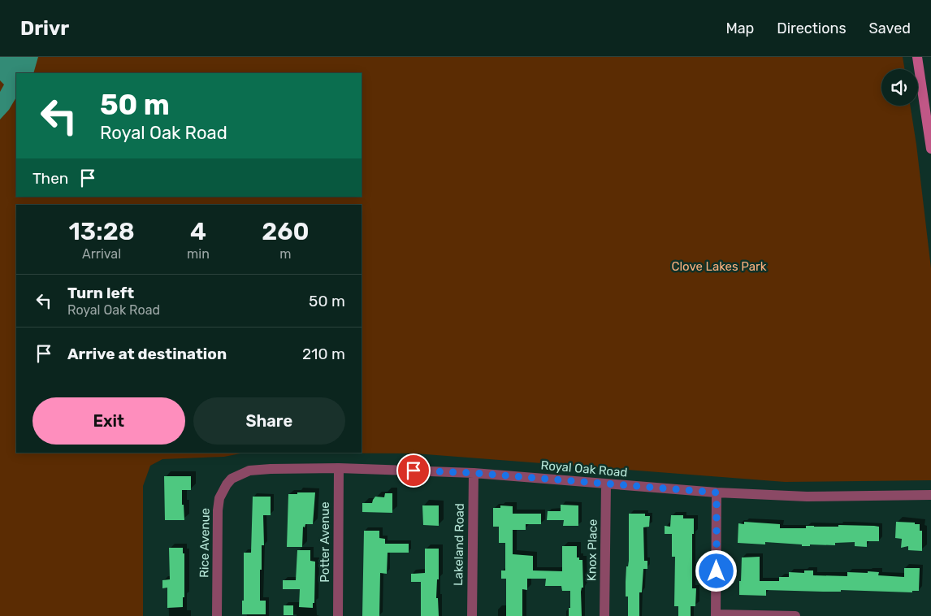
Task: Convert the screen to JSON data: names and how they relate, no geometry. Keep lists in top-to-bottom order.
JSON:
{
  "streets": {
    "street": [
      "Royal Oak Road",
      "Potter Avenue",
      "Rice Avenue",
      "Lakeland Road",
      "Knox Place"
    ]
  },
  "crossings": [
    ["Royal Oak Road", "Potter Avenue"],
    ["Royal Oak Road", "Rice Avenue"],
    ["Royal Oak Road", "Lakeland Road"],
    ["Royal Oak Road", "Knox Place"]
  ],
  "parks": ["Clove Lakes Park"],
  "page": {
    "header": "Drivr",
    "nav": ["Map", "Directions", "Saved"],
    "turn": ["50 m", "Royal Oak Road"],
    "then": "Then",
    "eta": [
      "13:28",
      "Arrival",
      "4",
      "min",
      "260",
      "m"
    ],
    "list": [
      {
        "name": "Turn left",
        "note": "Royal Oak Road",
        "value": "50 m"
      },
      {
        "name": "Arrive at destination",
        "value": "210 m"
      }
    ],
    "buttons": ["Exit", "Share"]
  }
}
